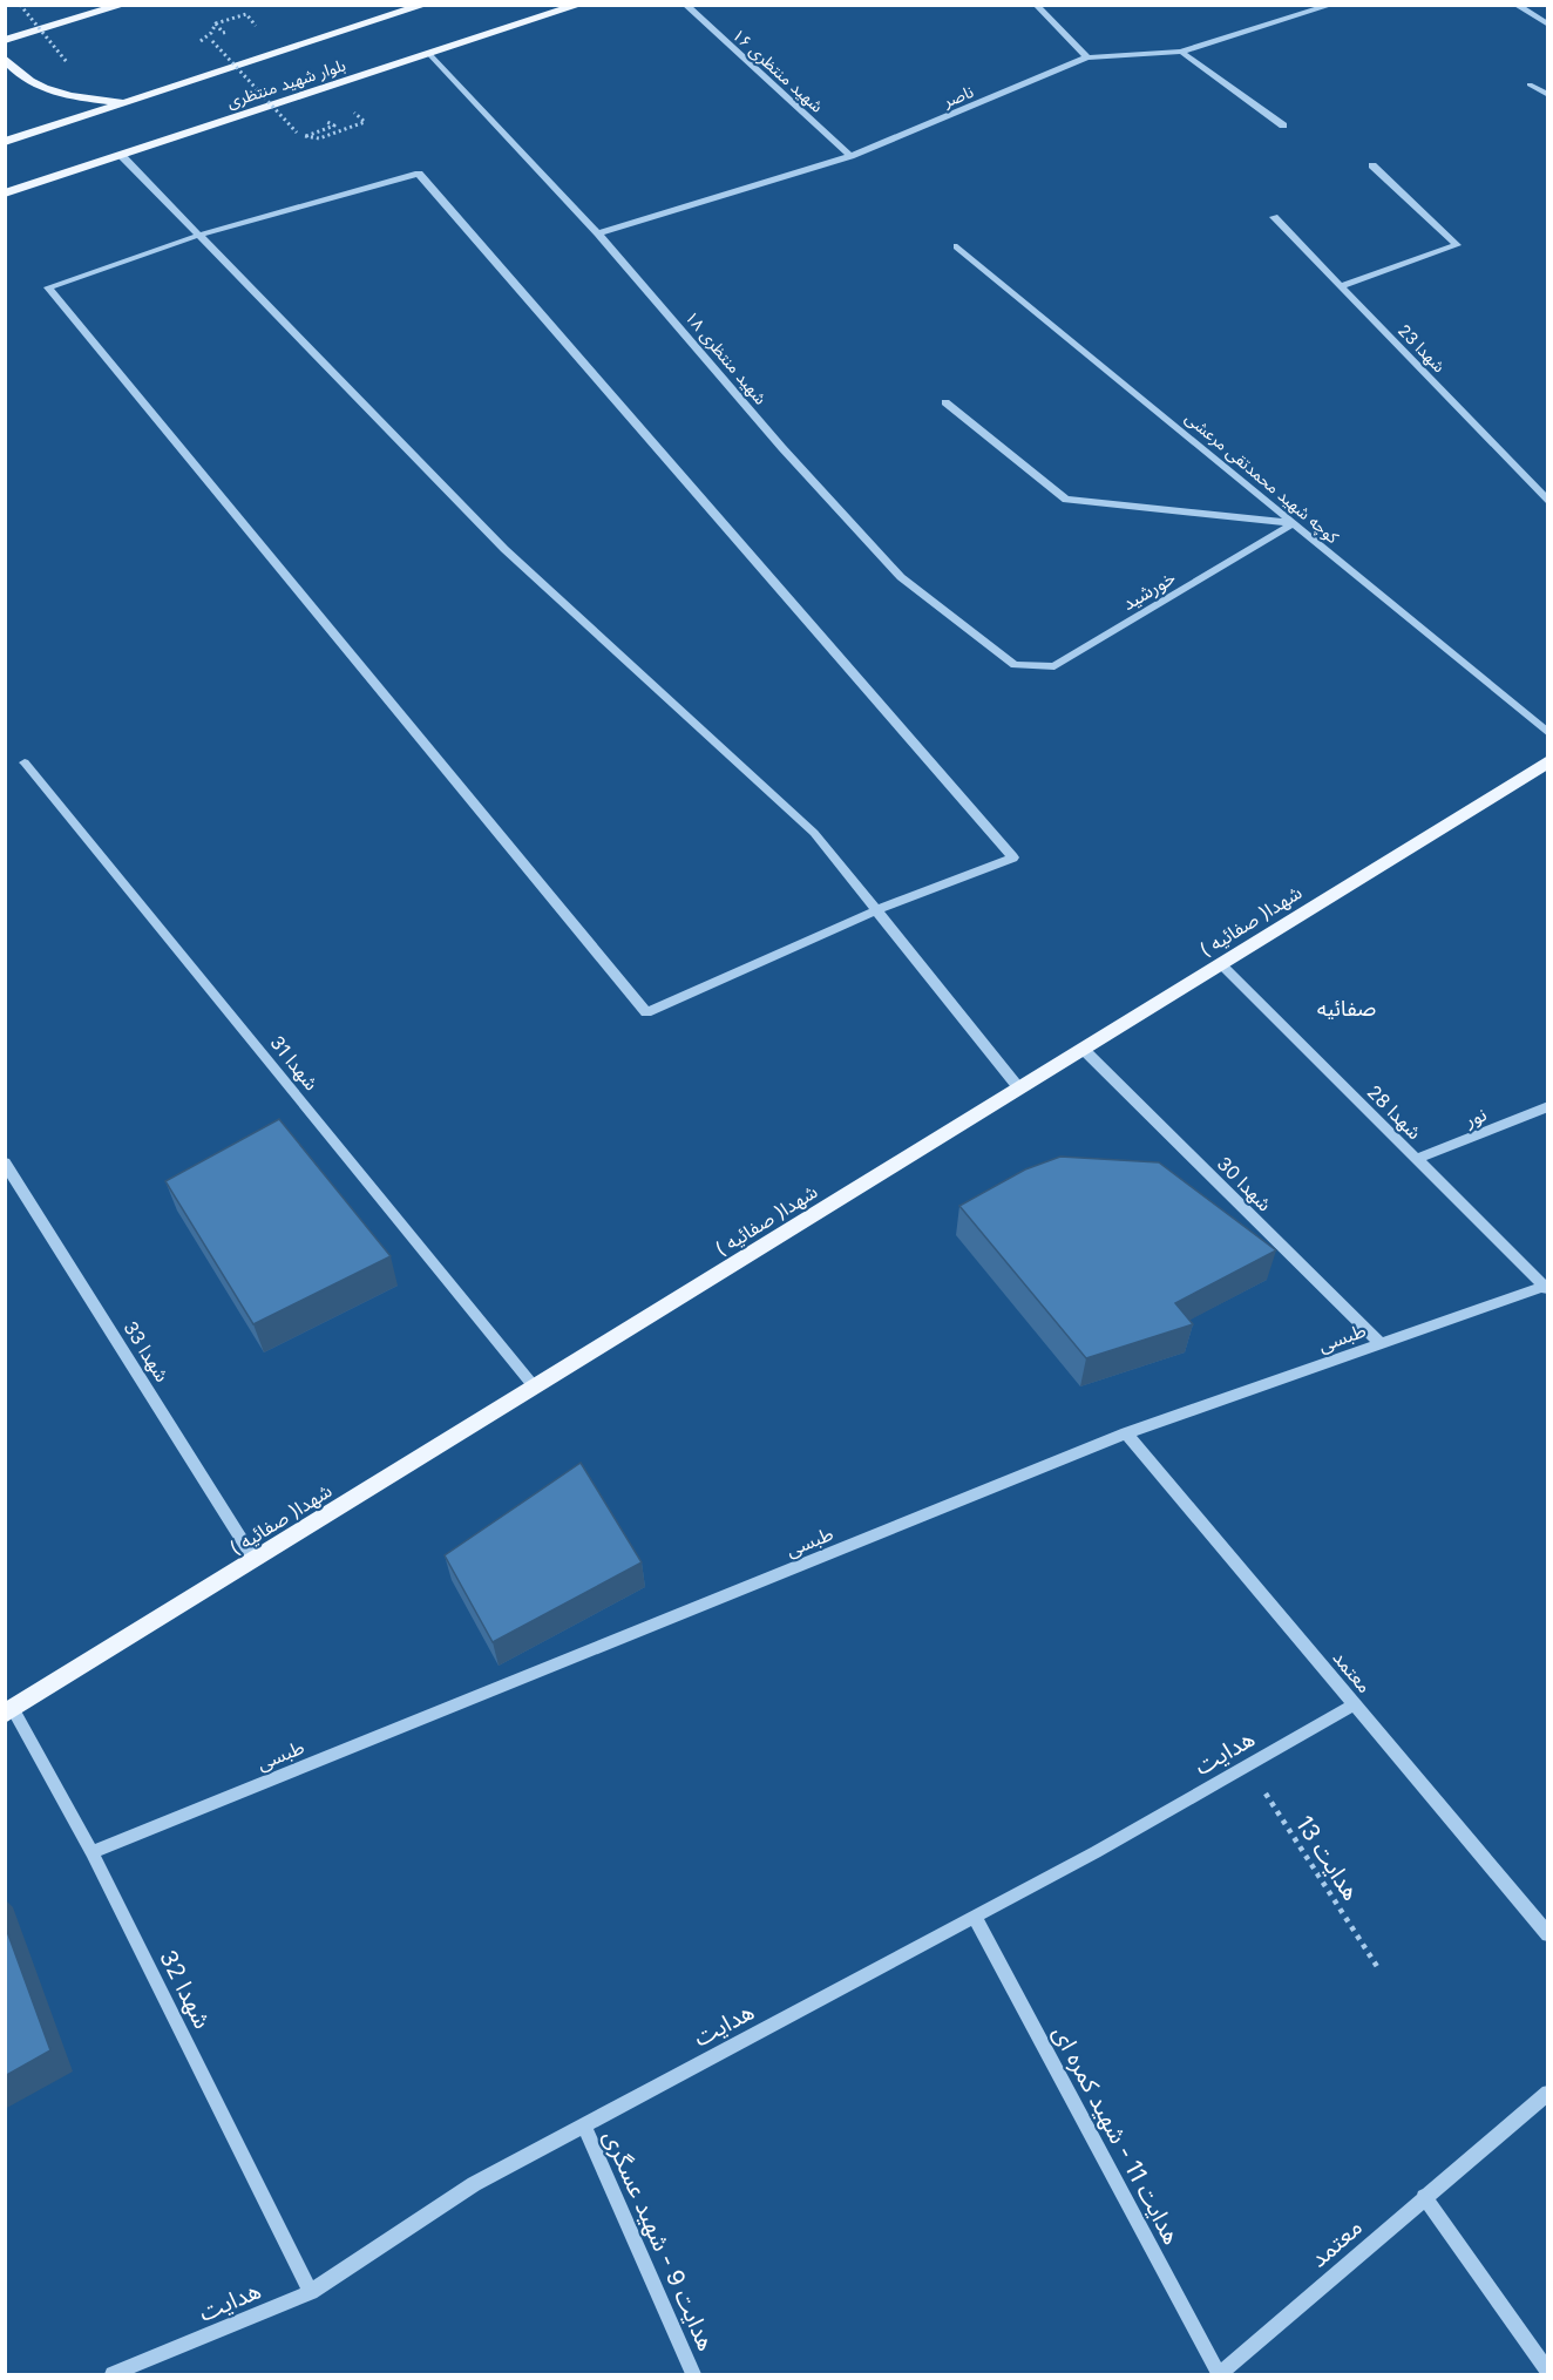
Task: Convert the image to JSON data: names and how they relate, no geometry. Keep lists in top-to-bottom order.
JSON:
{
  "streets": {
    "main road": ["بلوار شهید منتظری", "شهدا( صفائیه )"],
    "street": [
      "شهید منتظری ۱۶",
      "ناصر",
      "شهدا 23",
      "شهید منتظری ۱۸",
      "کوچه شهید محمدتقی مرعشی",
      "خورشید",
      "شهدا 31",
      "شهدا 28",
      "نور",
      "شهدا 30",
      "طبسی",
      "شهدا 33",
      "معتمد",
      "هدایت",
      "شهدا 32",
      "هدایت 11 - شهید کمره ای",
      "هدایت 9 - شهید عسگری"
    ],
    "path": ["هدایت 13"]
  },
  "crossings": [
    ["شهید منتظری ۱۶", "ناصر"],
    ["بلوار شهید منتظری", "شهید منتظری ۱۸"],
    ["ناصر", "شهید منتظری ۱۸"],
    ["شهید منتظری ۱۸", "خورشید"],
    ["کوچه شهید محمدتقی مرعشی", "خورشید"],
    ["شهدا( صفائیه )", "شهدا 31"],
    ["شهدا( صفائیه )", "شهدا 28"],
    ["شهدا( صفائیه )", "شهدا 30"],
    ["شهدا( صفائیه )", "شهدا 33"],
    ["شهدا( صفائیه )", "شهدا 32"],
    ["شهدا 28", "نور"],
    ["شهدا 28", "طبسی"],
    ["شهدا 30", "طبسی"],
    ["طبسی", "معتمد"],
    ["طبسی", "شهدا 32"],
    ["معتمد", "هدایت"],
    ["معتمد", "هدایت 11 - شهید کمره ای"],
    ["هدایت", "هدایت 13"],
    ["هدایت", "شهدا 32"],
    ["هدایت", "هدایت 11 - شهید کمره ای"],
    ["هدایت", "هدایت 9 - شهید عسگری"]
  ],
  "districts": ["صفائیه"]
}
